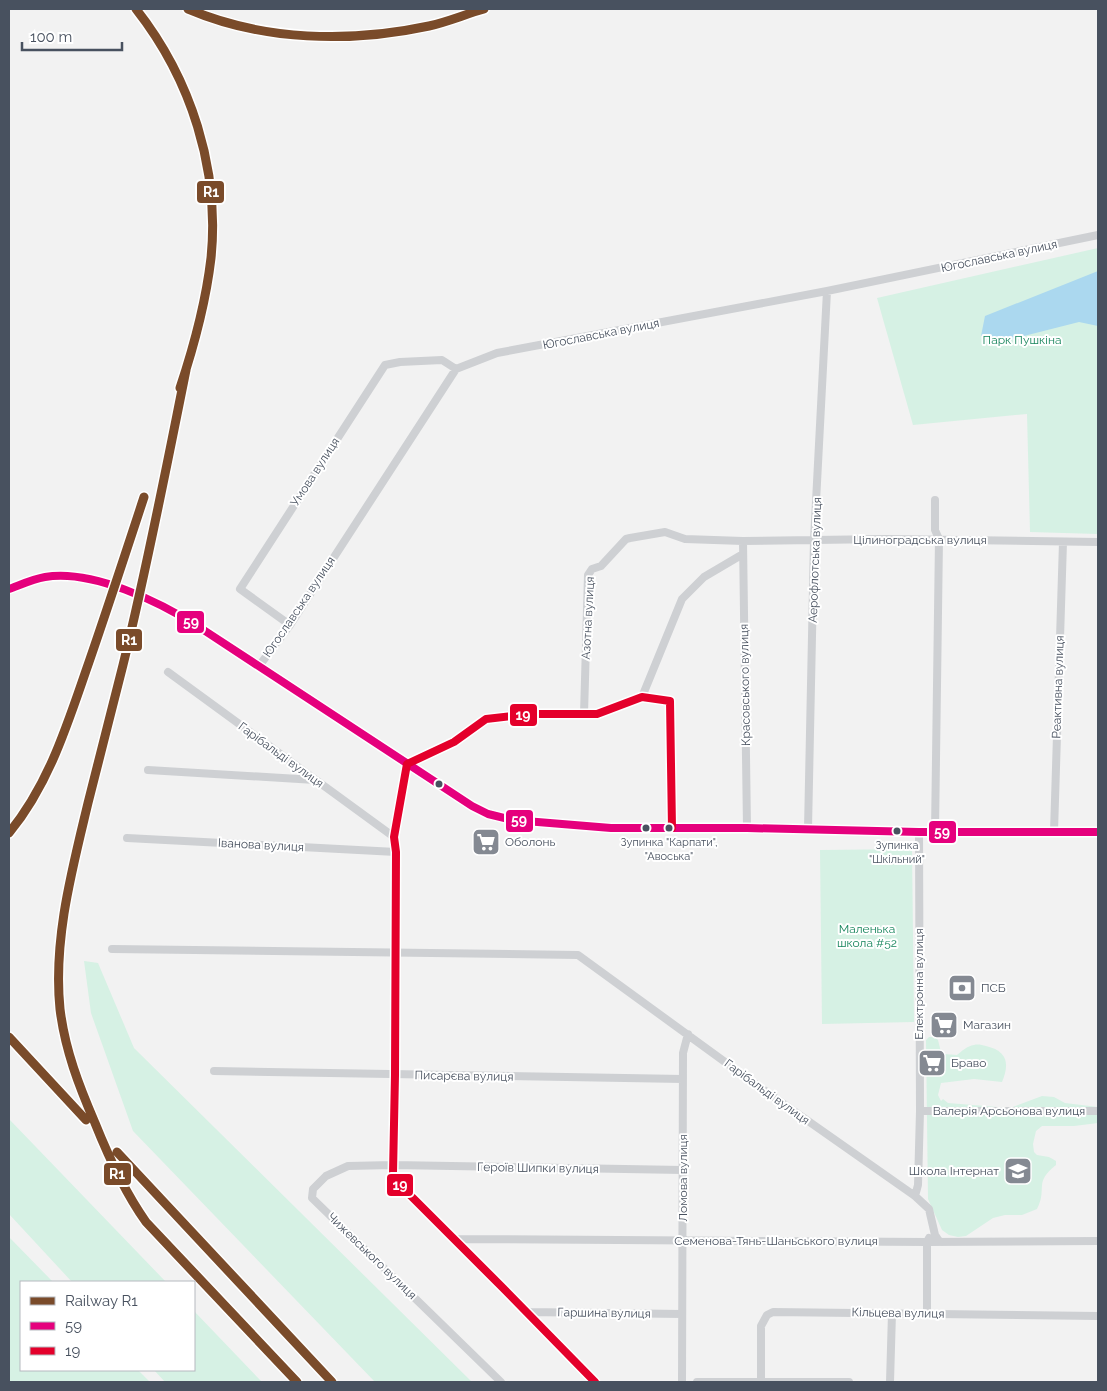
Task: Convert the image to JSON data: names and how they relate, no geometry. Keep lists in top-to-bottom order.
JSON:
{
  "streets": {
    "street": [
      "Югославська вулиця",
      "Умова вулиця",
      "Цілиноградська вулиця",
      "Аерофлотська вулиця",
      "Азотна вулиця",
      "Красовського вулиця",
      "Реактивна вулиця",
      "Гарібальді вулиця",
      "Іванова вулиця",
      "Електронна вулиця",
      "Писарєва вулиця",
      "Валерія Арсьонова вулиця",
      "Героїв Шипки вулиця",
      "Ломова вулиця",
      "Семенова-Тянь-Шаньського вулиця",
      "Чижевського вулиця",
      "Гаршина вулиця",
      "Кільцева вулиця"
    ]
  },
  "crossings": [
    ["Югославська вулиця", "Умова вулиця"],
    ["Югославська вулиця", "Аерофлотська вулиця"],
    ["Цілиноградська вулиця", "Аерофлотська вулиця"],
    ["Цілиноградська вулиця", "Азотна вулиця"],
    ["Цілиноградська вулиця", "Красовського вулиця"],
    ["Цілиноградська вулиця", "Реактивна вулиця"],
    ["Азотна вулиця", "Красовського вулиця"],
    ["Гарібальді вулиця", "Електронна вулиця"],
    ["Гарібальді вулиця", "Ломова вулиця"],
    ["Гарібальді вулиця", "Семенова-Тянь-Шаньського вулиця"],
    ["Електронна вулиця", "Валерія Арсьонова вулиця"],
    ["Писарєва вулиця", "Ломова вулиця"],
    ["Героїв Шипки вулиця", "Ломова вулиця"],
    ["Героїв Шипки вулиця", "Чижевського вулиця"],
    ["Ломова вулиця", "Семенова-Тянь-Шаньського вулиця"],
    ["Ломова вулиця", "Гаршина вулиця"]
  ],
  "parks": ["Парк Пушкіна", "Маленька школа #52"],
  "places": {
    "other": ["Зупинка \"Карпати\", \"Авоська\"", "Зупинка \"Шкільний\""],
    "supermarket": ["Оболонь", "Магазин", "Браво"],
    "bank": ["ПСБ"],
    "school or university": ["Школа Інтернат"]
  },
  "lines": ["rail line R1", "transit line 59", "transit line 19"],
  "legend": ["Railway R1", "59", "19"],
  "scale_bar": "100 m"
}
